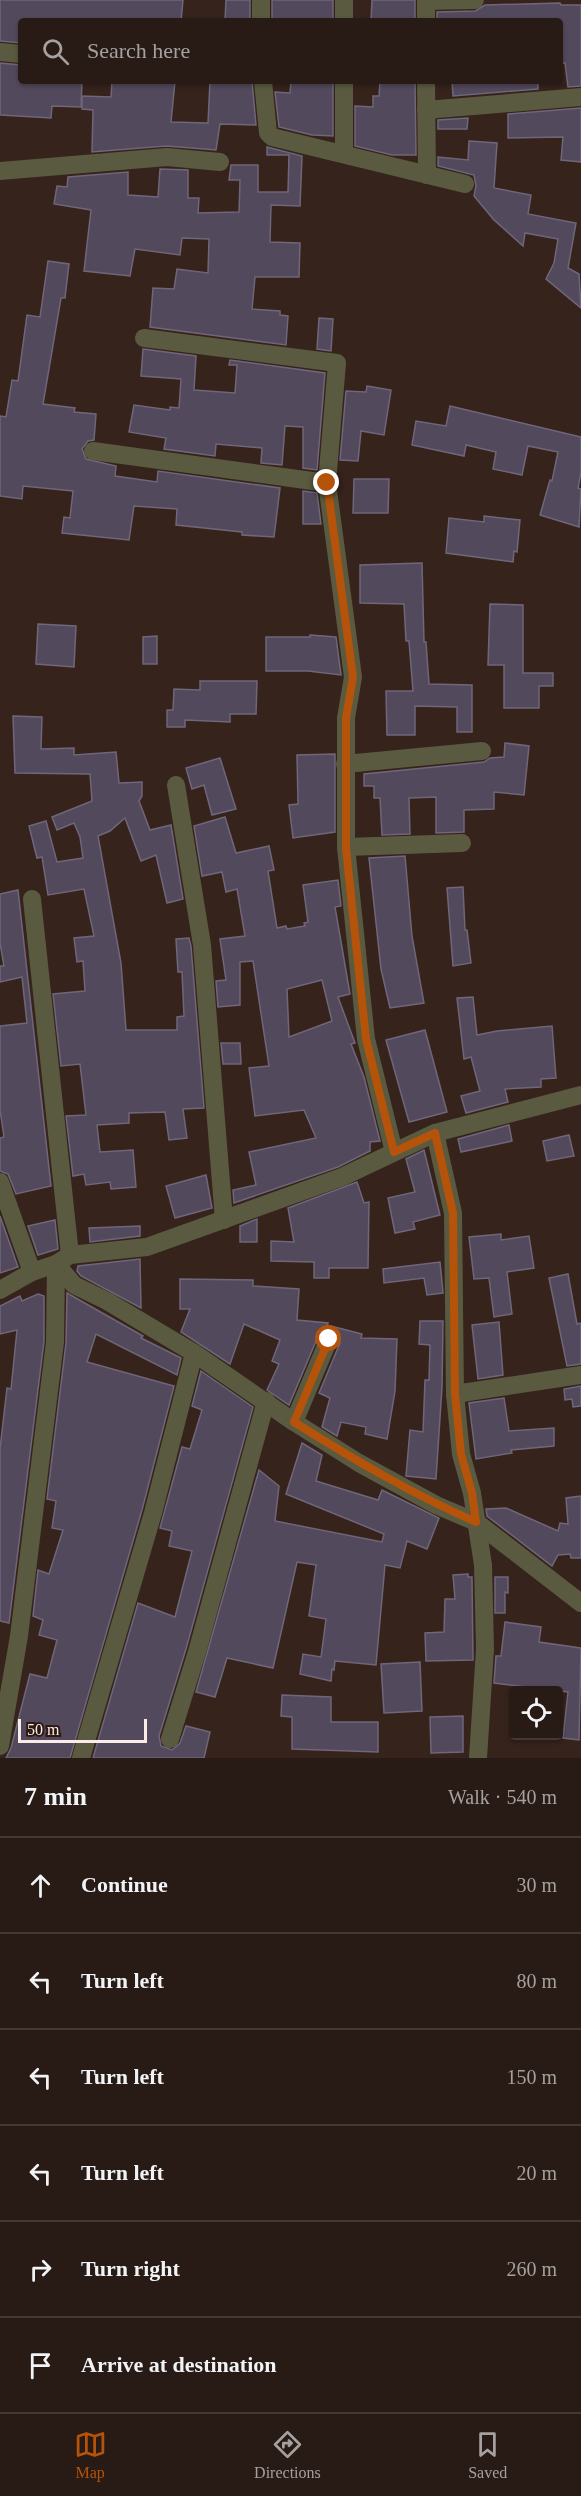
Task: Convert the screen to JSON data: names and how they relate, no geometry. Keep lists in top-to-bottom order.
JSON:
{
  "scale_bar": "50 m",
  "page": {
    "search": "Search here",
    "scale": "50 m",
    "heading": ["7 min", "Walk · 540 m"],
    "list": [
      ["Continue", "30 m"],
      ["Turn left", "80 m"],
      ["Turn left", "150 m"],
      ["Turn left", "20 m"],
      ["Turn right", "260 m"],
      "Arrive at destination"
    ],
    "nav": ["Map", "Directions", "Saved"]
  }
}
